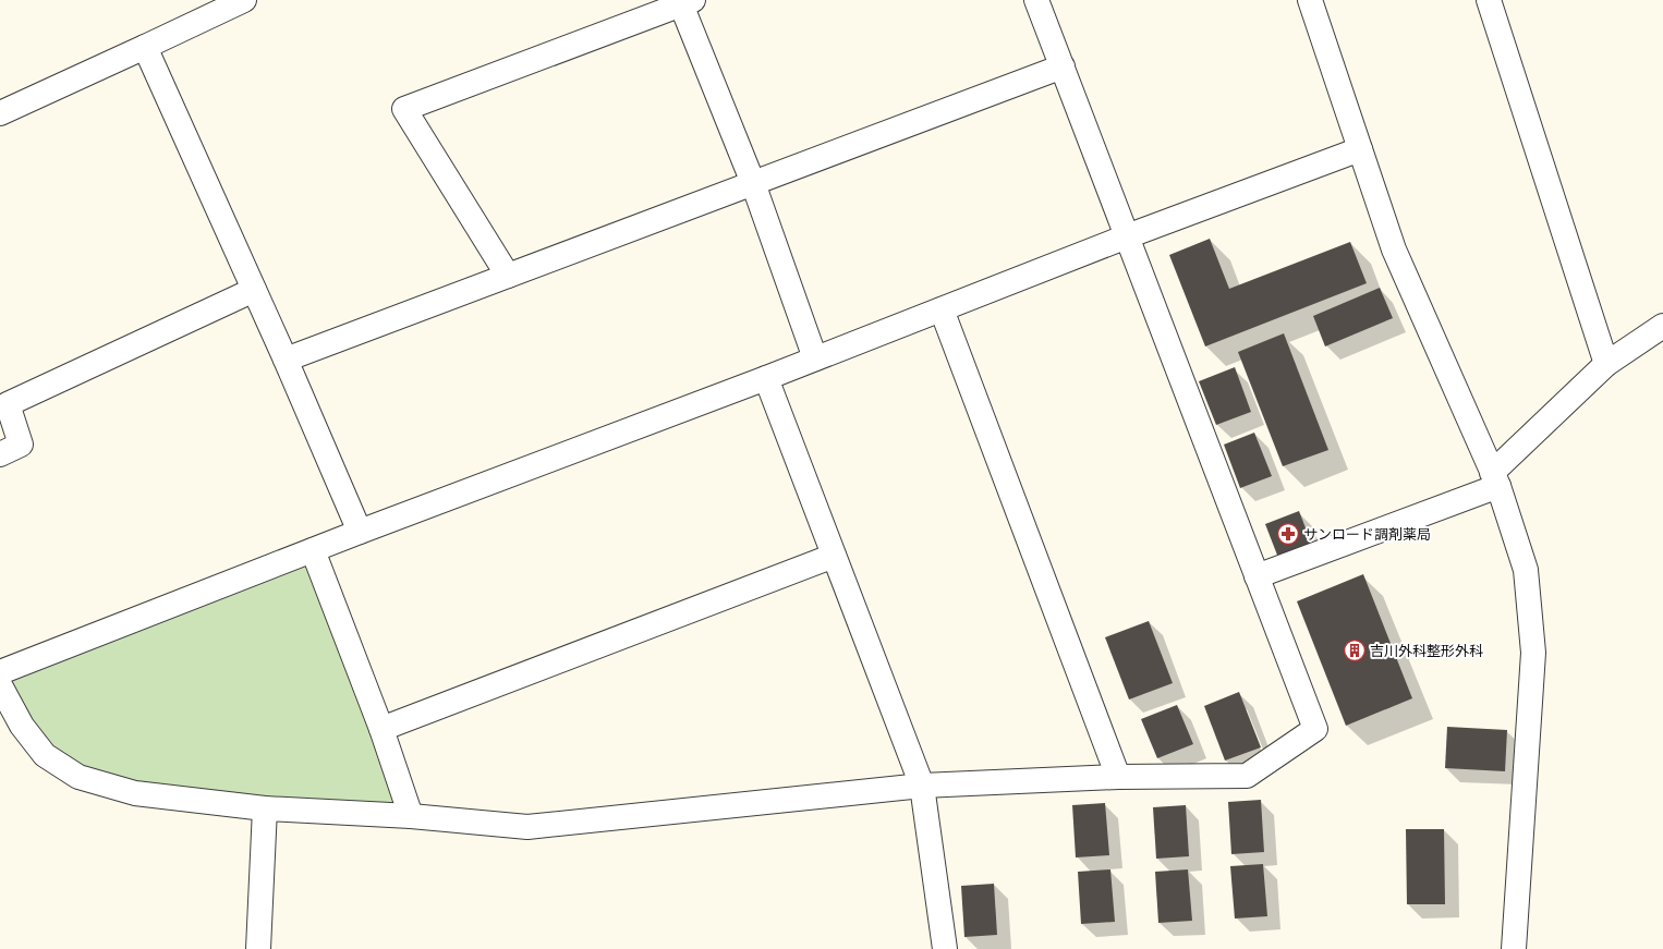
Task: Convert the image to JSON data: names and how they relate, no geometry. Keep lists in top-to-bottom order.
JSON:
{
  "places": {
    "pharmacy": ["サンロード調剤薬局"],
    "building": ["吉川外科整形外科"]
  }
}
